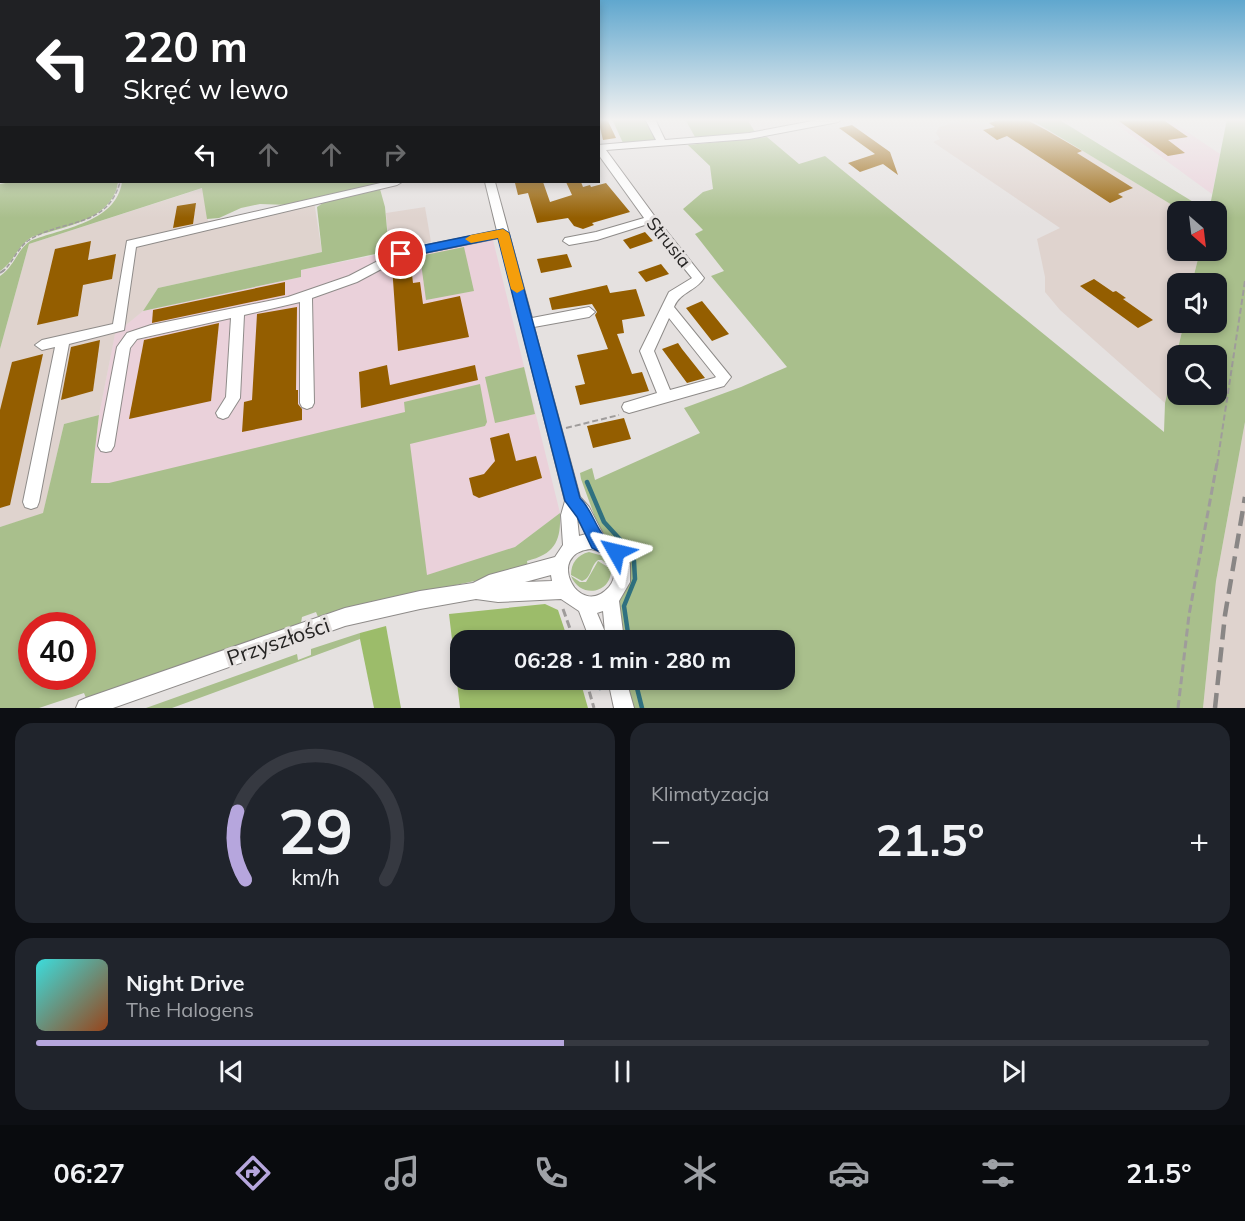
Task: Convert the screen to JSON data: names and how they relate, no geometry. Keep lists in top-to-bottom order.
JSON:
{
  "streets": {
    "street": ["Strusia", "Przyszłości"]
  },
  "north": "bottom right",
  "page": {
    "turn": ["220 m", "Skręć w lewo"],
    "limit": "40",
    "trip": "06:28 · 1 min · 280 m",
    "tile": "Klimatyzacja",
    "heat": ["−", "21.5°", "+"],
    "song": ["Night Drive", "The Halogens"],
    "tabs": ["06:27", "21.5°"],
    "gauge": ["29", "km/h"]
  }
}
